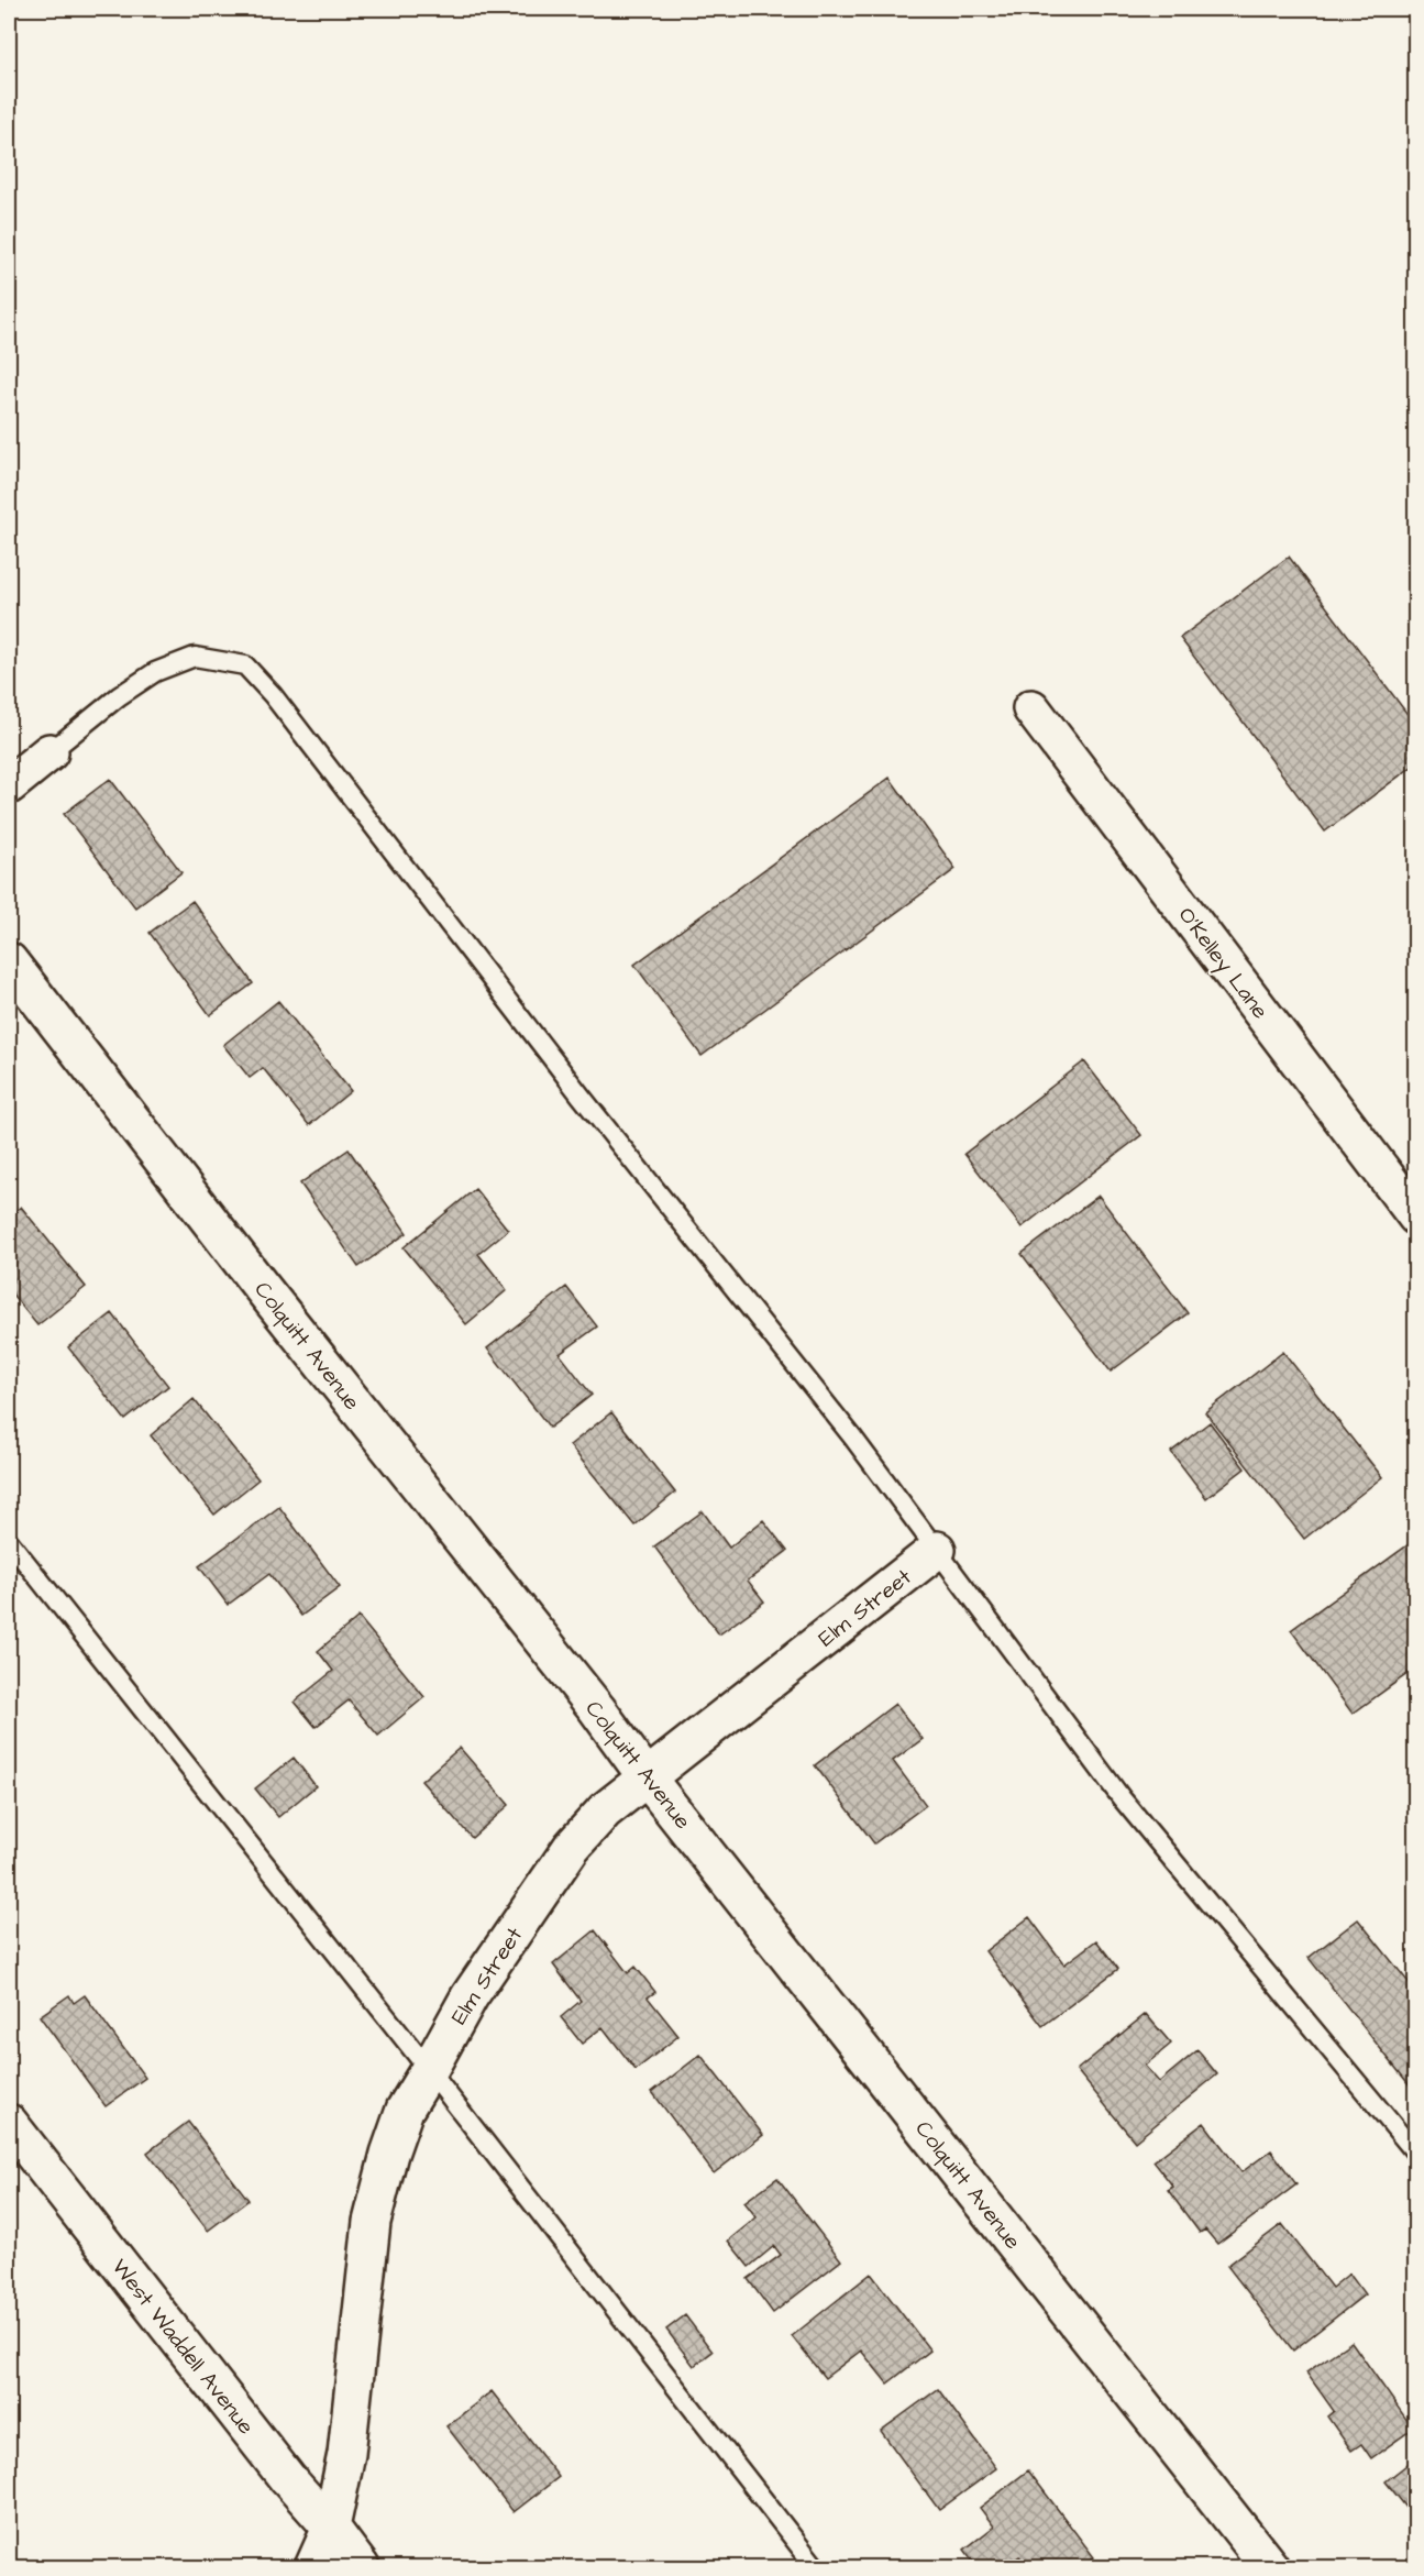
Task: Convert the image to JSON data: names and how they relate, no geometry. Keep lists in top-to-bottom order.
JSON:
{
  "streets": {
    "street": [
      "O'Kelley Lane",
      "Colquitt Avenue",
      "Elm Street",
      "West Waddell Avenue"
    ]
  },
  "crossings": [
    ["Colquitt Avenue", "Elm Street"],
    ["Elm Street", "West Waddell Avenue"]
  ]
}
